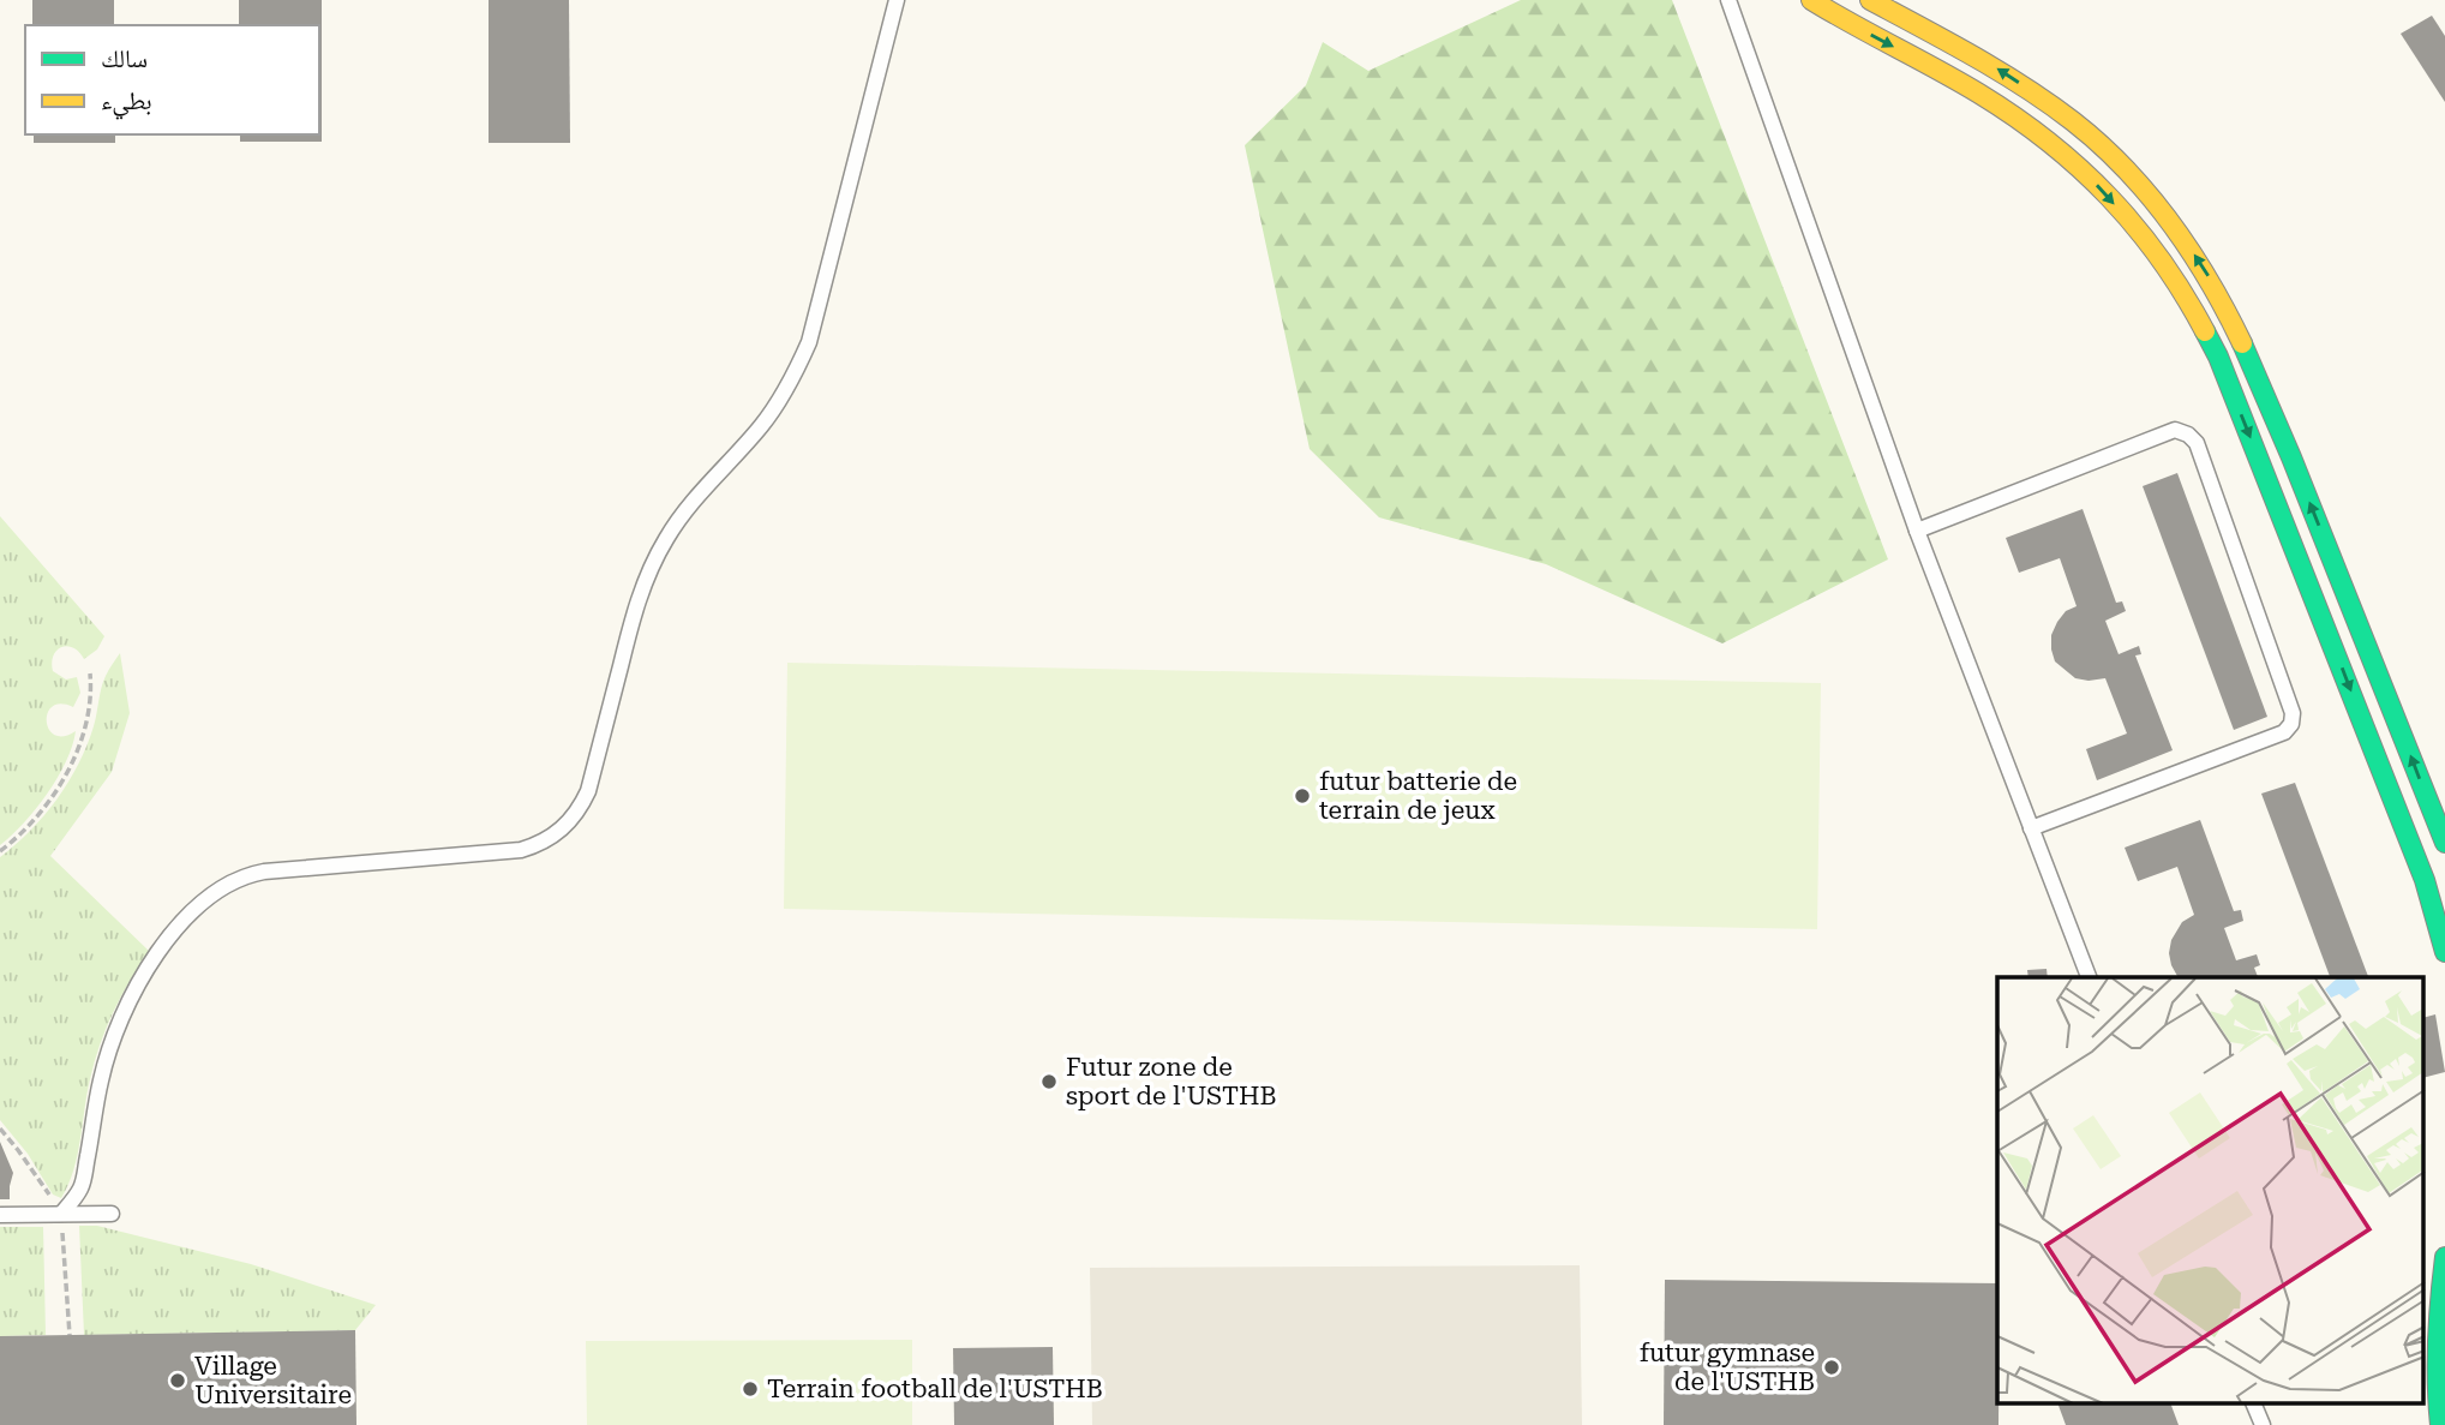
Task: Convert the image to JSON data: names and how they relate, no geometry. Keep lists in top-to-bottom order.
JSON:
{
  "places": [
    "futur batterie de terrain de jeux",
    "Futur zone de sport de l'USTHB",
    "futur gymnase de l'USTHB",
    "Village Universitaire",
    "Terrain football de l'USTHB"
  ],
  "legend": ["سالك", "بطيء"]
}
